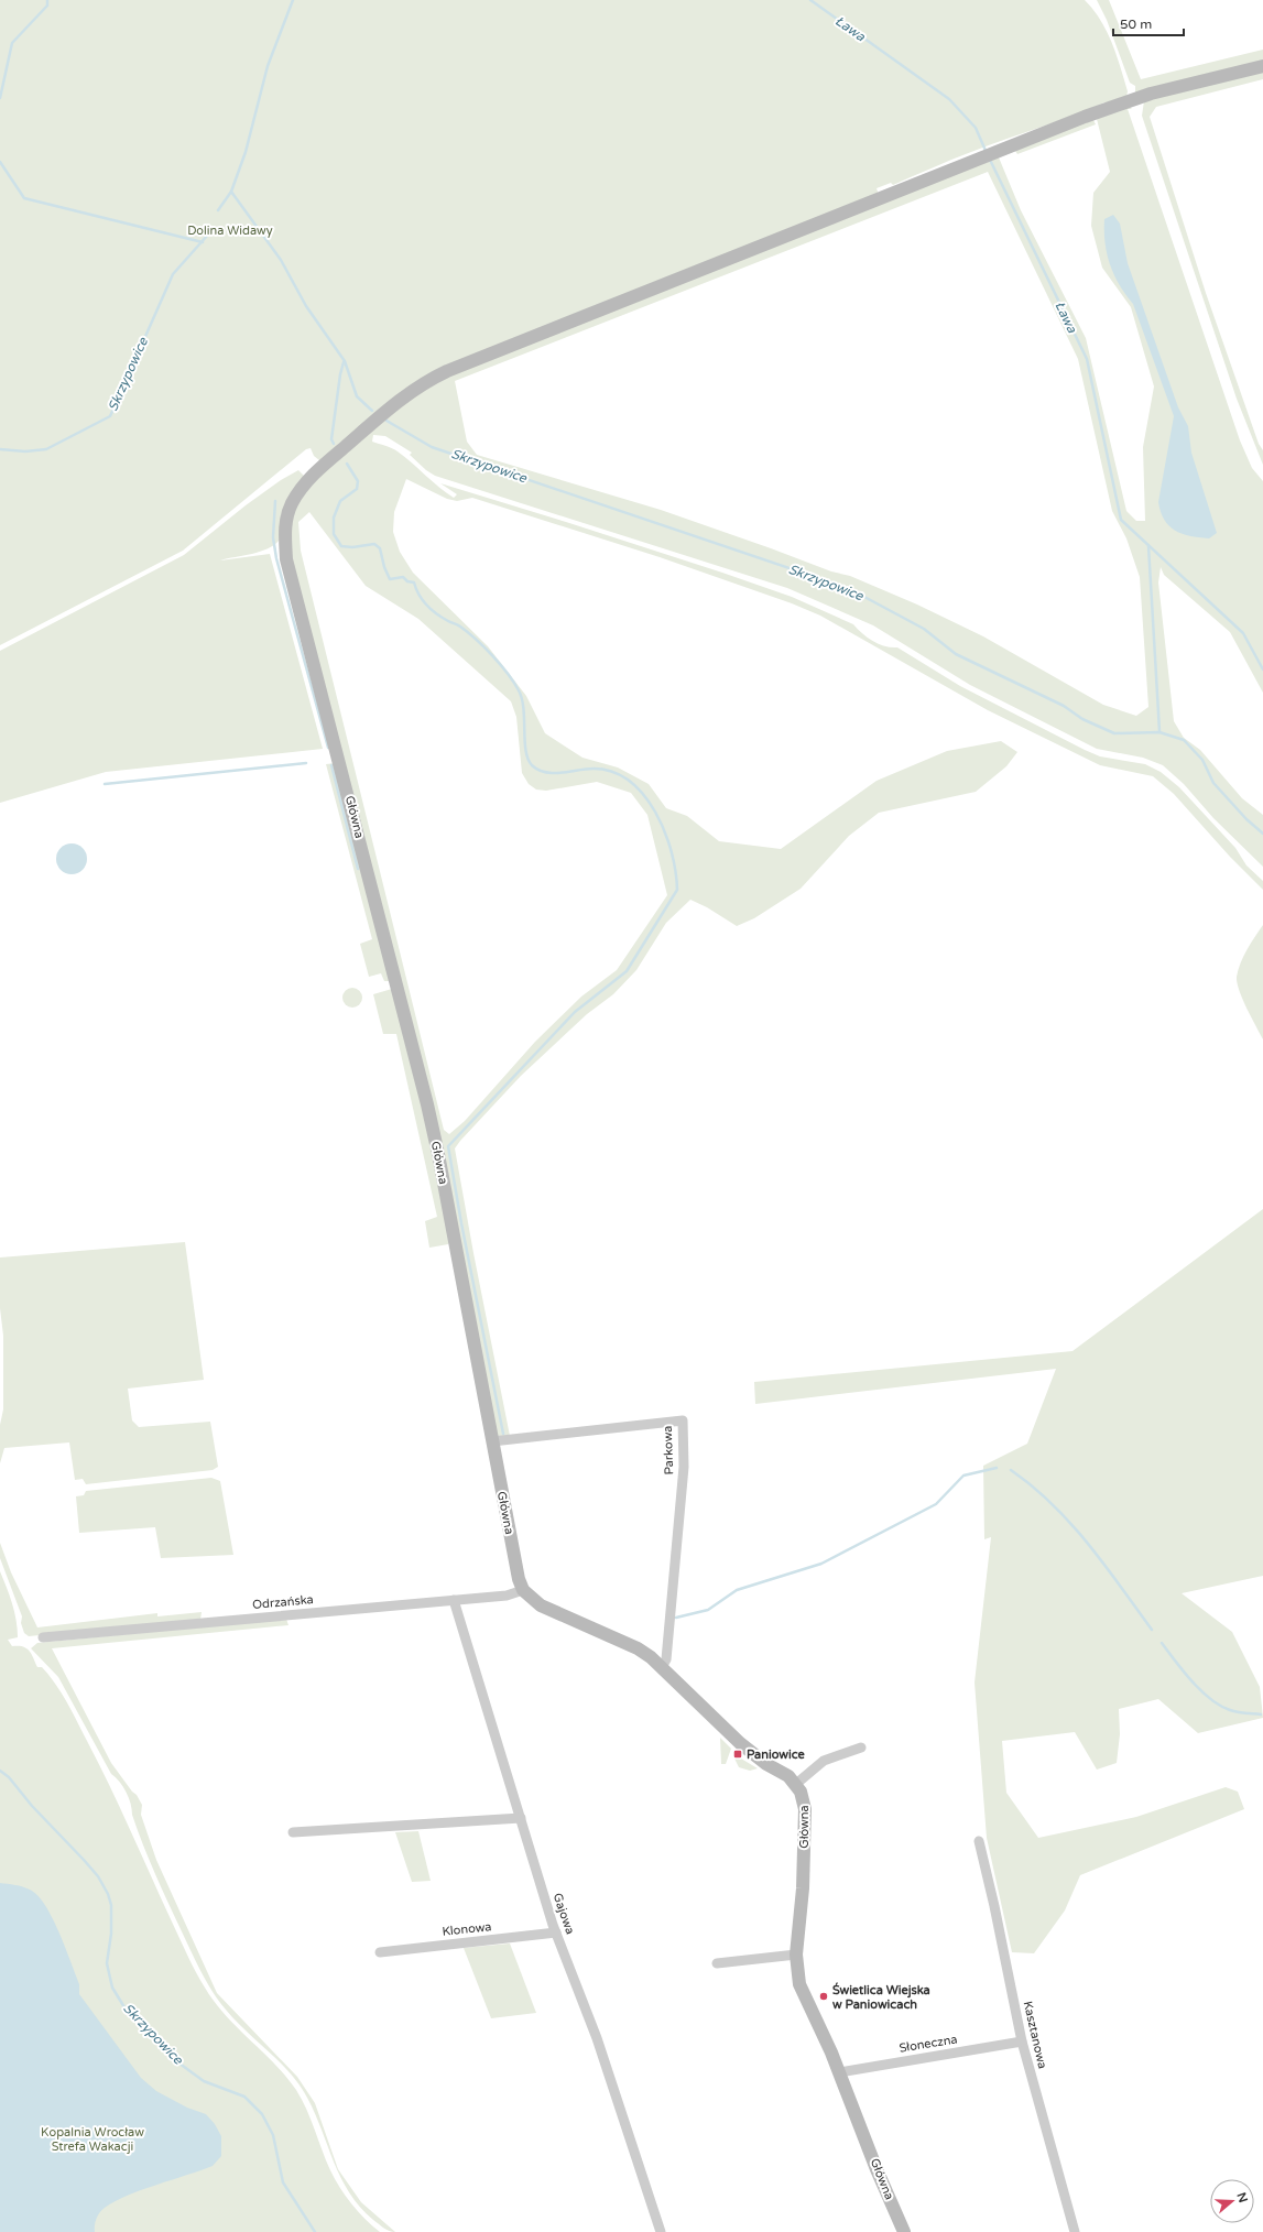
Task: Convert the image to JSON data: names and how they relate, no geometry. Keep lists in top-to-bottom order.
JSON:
{
  "streets": {
    "street": [
      "Główna",
      "Parkowa",
      "Odrzańska",
      "Gajowa",
      "Klonowa",
      "Kasztanowa",
      "Słoneczna"
    ]
  },
  "crossings": [
    ["Główna", "Parkowa"],
    ["Główna", "Odrzańska"],
    ["Główna", "Słoneczna"],
    ["Odrzańska", "Gajowa"],
    ["Gajowa", "Klonowa"],
    ["Kasztanowa", "Słoneczna"]
  ],
  "water": ["Ława", "Skrzypowice"],
  "parks": ["Dolina Widawy", "Kopalnia Wrocław Strefa Wakacji"],
  "places": {
    "transit": ["Paniowice"],
    "other": ["Świetlica Wiejska w Paniowicach"]
  },
  "scale_bar": "50 m",
  "north": "right"
}
